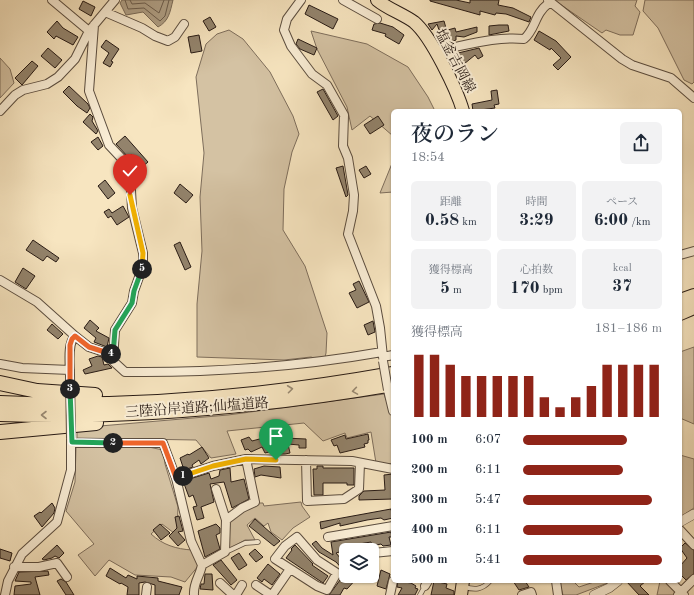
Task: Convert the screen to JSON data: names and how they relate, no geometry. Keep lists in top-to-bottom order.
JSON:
{
  "streets": {
    "highway": ["三陸沿岸道路;仙塩道路"],
    "main road": ["塩釜吉岡線"]
  },
  "page": {
    "heading": ["夜のラン", "18:54"],
    "stats": [
      ["距離", "0.58 km"],
      ["時間", "3:29"],
      ["ペース", "6:00 /km"],
      ["獲得標高", "5 m"],
      ["心拍数", "170 bpm"],
      ["kcal", "37"]
    ],
    "pins": [
      "5",
      "4",
      "3",
      "2",
      "1"
    ],
    "chart": ["獲得標高", "181–186 m"],
    "list": [
      {
        "name": "100 m",
        "note": "6:07"
      },
      {
        "name": "200 m",
        "note": "6:11"
      },
      {
        "name": "300 m",
        "note": "5:47"
      },
      {
        "name": "400 m",
        "note": "6:11"
      },
      {
        "name": "500 m",
        "note": "5:41"
      }
    ]
  }
}
